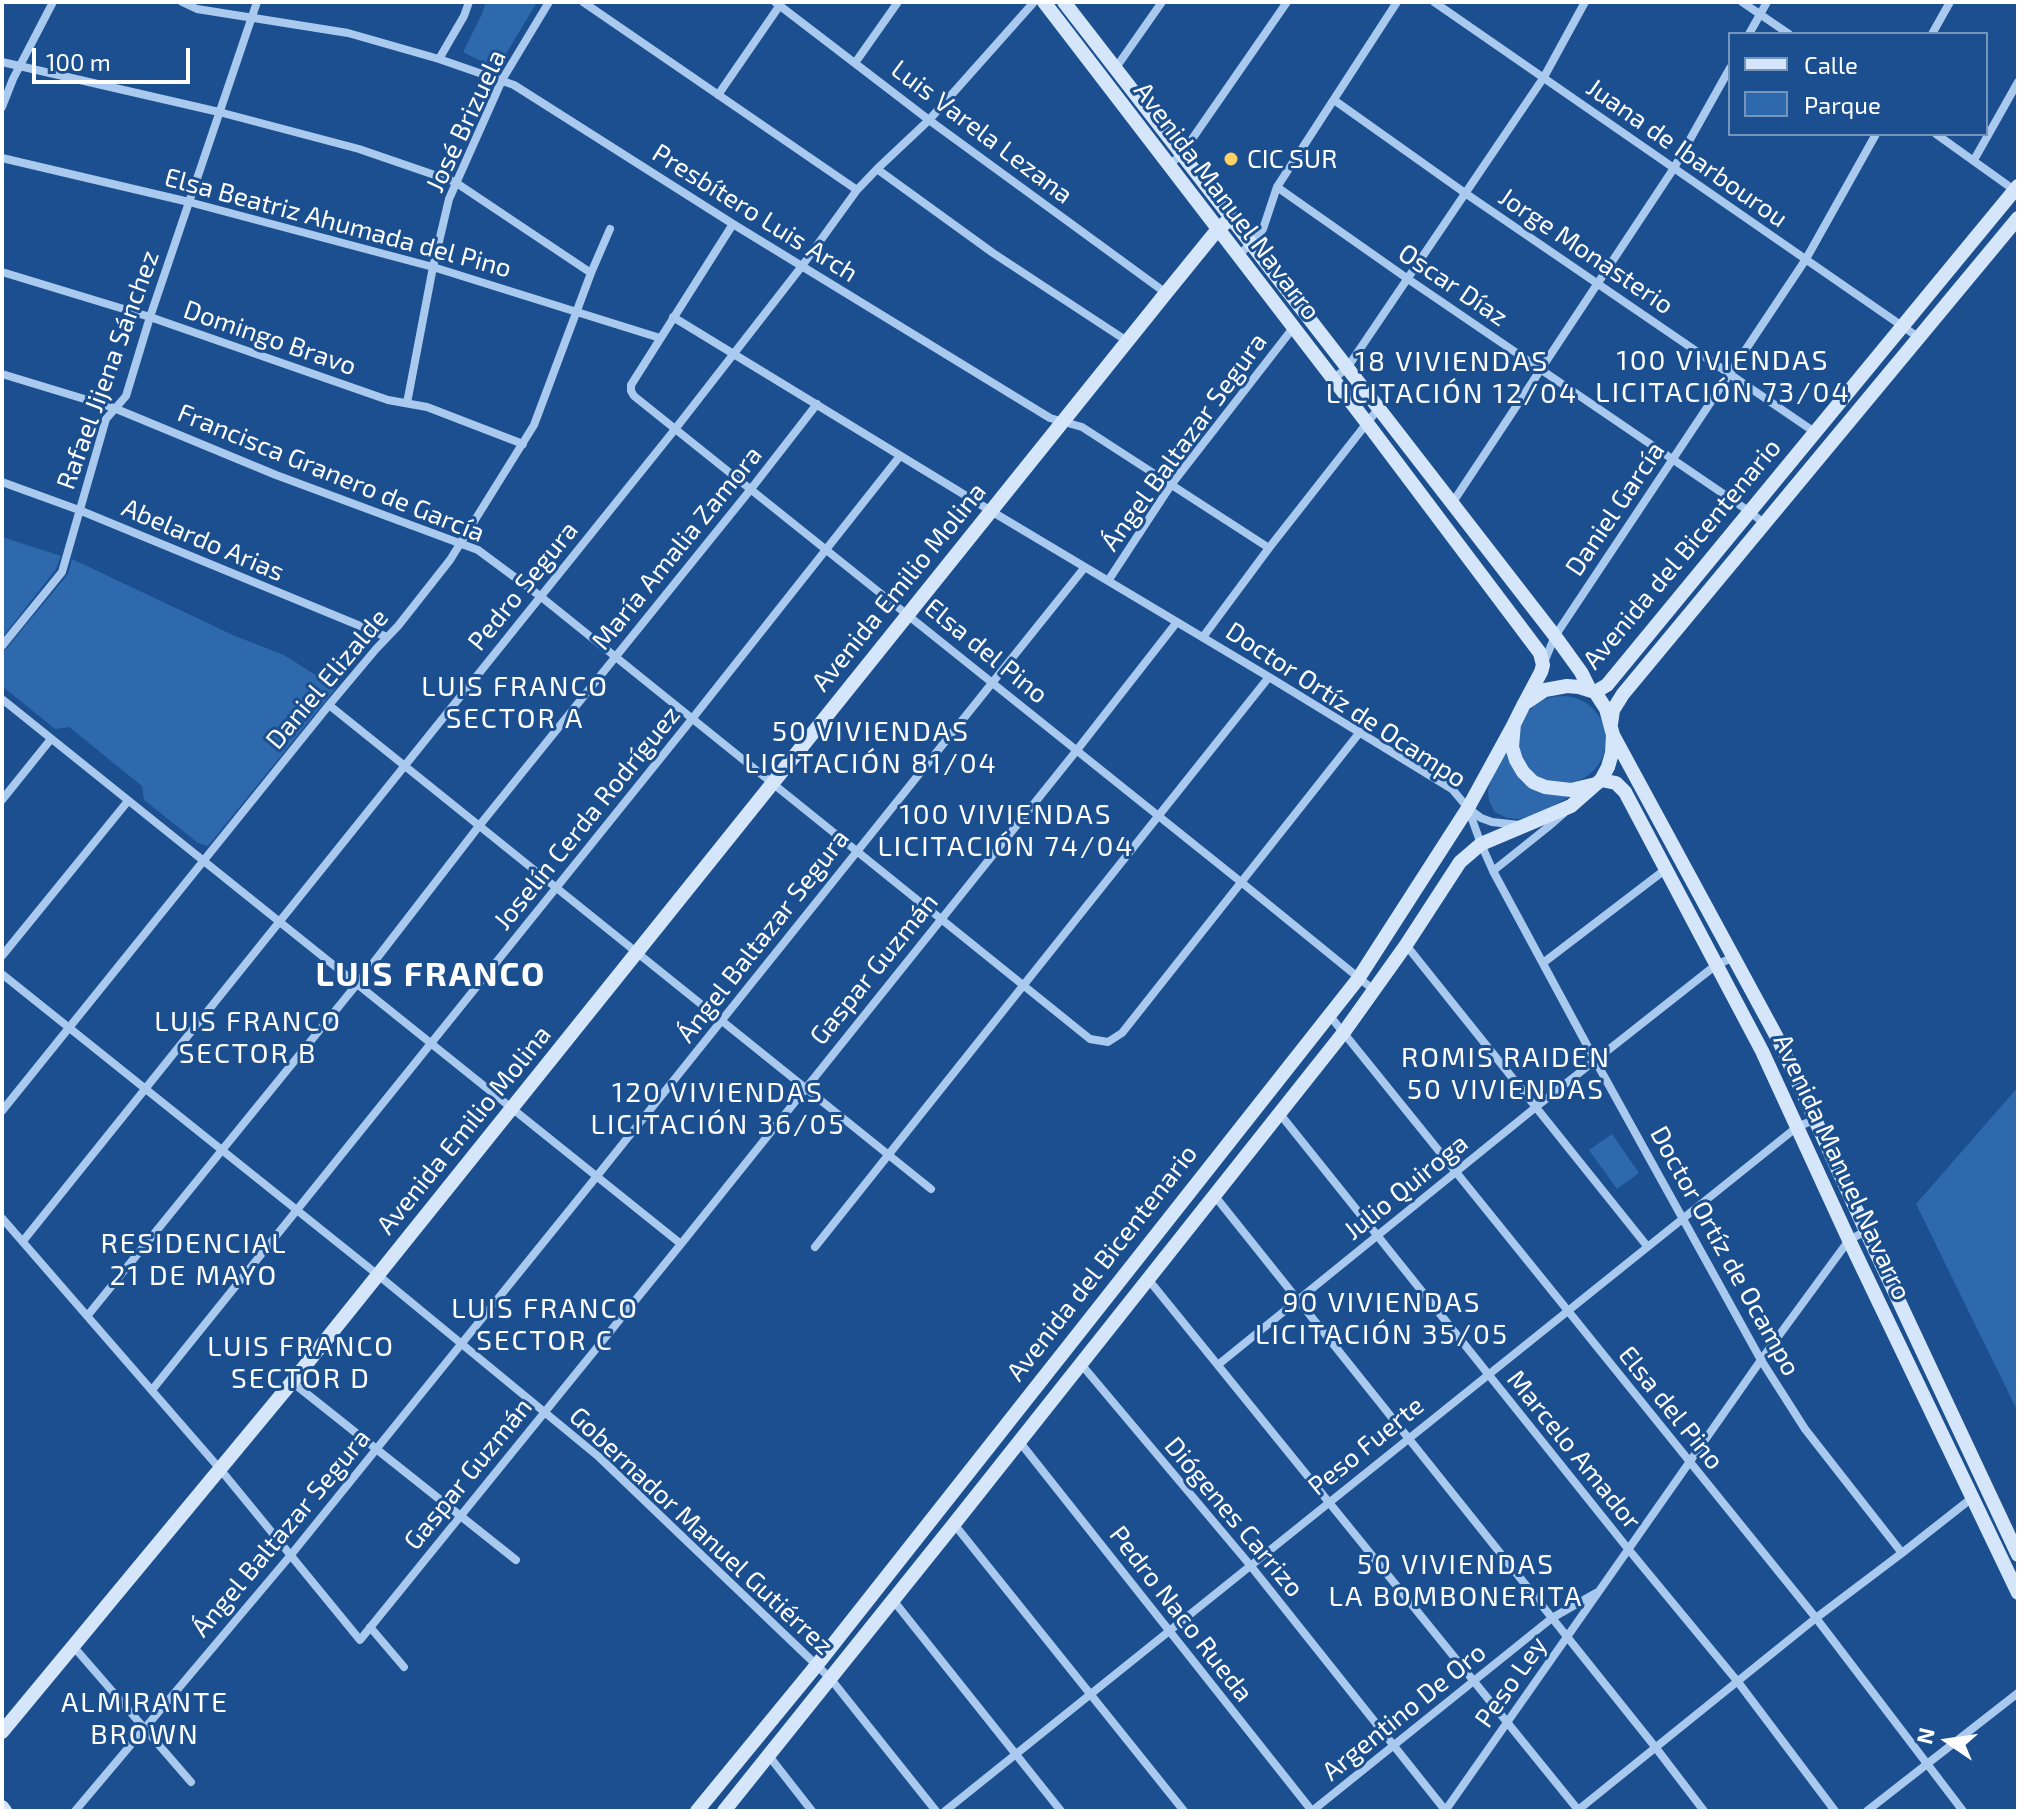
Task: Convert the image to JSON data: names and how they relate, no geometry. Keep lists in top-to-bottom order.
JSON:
{
  "streets": {
    "main road": ["Avenida Manuel Navarro", "Avenida del Bicentenario", "Avenida Emilio Molina"],
    "street": [
      "José Brizuela",
      "Luis Varela Lezana",
      "Juana de Ibarbourou",
      "Presbítero Luis Arch",
      "Elsa Beatriz Ahumada del Pino",
      "Jorge Monasterio",
      "Oscar Díaz",
      "Domingo Bravo",
      "Rafael Jijena Sánchez",
      "Ángel Baltazar Segura",
      "Francisca Granero de García",
      "Daniel García",
      "Abelardo Arias",
      "María Amalia Zamora",
      "Pedro Segura",
      "Elsa del Pino",
      "Daniel Elizalde",
      "Doctor Ortíz de Ocampo",
      "Joselín Cerda Rodríguez",
      "Gaspar Guzmán",
      "Julio Quiroga",
      "Peso Fuerte",
      "Marcelo Amador",
      "Diógenes Carrizo",
      "Gobernador Manuel Gutiérrez",
      "Pedro Naco Rueda",
      "Peso Ley",
      "Argentino De Oro"
    ]
  },
  "crossings": [
    ["José Brizuela", "Presbítero Luis Arch"],
    ["José Brizuela", "Elsa Beatriz Ahumada del Pino"],
    ["José Brizuela", "Domingo Bravo"],
    ["Luis Varela Lezana", "Pedro Segura"],
    ["Luis Varela Lezana", "Avenida Emilio Molina"],
    ["Juana de Ibarbourou", "Daniel García"],
    ["Juana de Ibarbourou", "Avenida del Bicentenario"],
    ["Avenida Manuel Navarro", "Ángel Baltazar Segura"],
    ["Avenida Manuel Navarro", "Daniel García"],
    ["Avenida Manuel Navarro", "Avenida del Bicentenario"],
    ["Avenida Manuel Navarro", "Avenida Emilio Molina"],
    ["Avenida Manuel Navarro", "Julio Quiroga"],
    ["Avenida Manuel Navarro", "Peso Fuerte"],
    ["Avenida Manuel Navarro", "Peso Ley"],
    ["Presbítero Luis Arch", "Rafael Jijena Sánchez"],
    ["Presbítero Luis Arch", "Ángel Baltazar Segura"],
    ["Presbítero Luis Arch", "Pedro Segura"],
    ["Presbítero Luis Arch", "Avenida Emilio Molina"],
    ["Elsa Beatriz Ahumada del Pino", "Rafael Jijena Sánchez"],
    ["Elsa Beatriz Ahumada del Pino", "Elsa del Pino"],
    ["Elsa Beatriz Ahumada del Pino", "Daniel Elizalde"],
    ["Jorge Monasterio", "Daniel García"],
    ["Jorge Monasterio", "Avenida del Bicentenario"],
    ["Oscar Díaz", "Daniel García"],
    ["Oscar Díaz", "Avenida del Bicentenario"],
    ["Domingo Bravo", "Rafael Jijena Sánchez"],
    ["Domingo Bravo", "Daniel Elizalde"],
    ["Rafael Jijena Sánchez", "Francisca Granero de García"],
    ["Rafael Jijena Sánchez", "Abelardo Arias"],
    ["Ángel Baltazar Segura", "Francisca Granero de García"],
    ["Ángel Baltazar Segura", "Elsa del Pino"],
    ["Ángel Baltazar Segura", "Doctor Ortíz de Ocampo"],
    ["Ángel Baltazar Segura", "Gaspar Guzmán"],
    ["Ángel Baltazar Segura", "Gobernador Manuel Gutiérrez"],
    ["Francisca Granero de García", "María Amalia Zamora"],
    ["Francisca Granero de García", "Pedro Segura"],
    ["Francisca Granero de García", "Avenida Emilio Molina"],
    ["Francisca Granero de García", "Elsa del Pino"],
    ["Francisca Granero de García", "Daniel Elizalde"],
    ["Francisca Granero de García", "Joselín Cerda Rodríguez"],
    ["Francisca Granero de García", "Gaspar Guzmán"],
    ["Abelardo Arias", "Daniel Elizalde"],
    ["María Amalia Zamora", "Elsa del Pino"],
    ["María Amalia Zamora", "Doctor Ortíz de Ocampo"],
    ["María Amalia Zamora", "Gobernador Manuel Gutiérrez"],
    ["Avenida del Bicentenario", "Elsa del Pino"],
    ["Avenida del Bicentenario", "Doctor Ortíz de Ocampo"],
    ["Avenida del Bicentenario", "Marcelo Amador"],
    ["Avenida del Bicentenario", "Diógenes Carrizo"],
    ["Avenida del Bicentenario", "Gobernador Manuel Gutiérrez"],
    ["Avenida del Bicentenario", "Pedro Naco Rueda"],
    ["Pedro Segura", "Elsa del Pino"],
    ["Pedro Segura", "Doctor Ortíz de Ocampo"],
    ["Pedro Segura", "Gobernador Manuel Gutiérrez"],
    ["Avenida Emilio Molina", "Elsa del Pino"],
    ["Avenida Emilio Molina", "Doctor Ortíz de Ocampo"],
    ["Avenida Emilio Molina", "Gobernador Manuel Gutiérrez"],
    ["Elsa del Pino", "Joselín Cerda Rodríguez"],
    ["Elsa del Pino", "Gaspar Guzmán"],
    ["Elsa del Pino", "Julio Quiroga"],
    ["Elsa del Pino", "Peso Fuerte"],
    ["Elsa del Pino", "Peso Ley"],
    ["Daniel Elizalde", "Gobernador Manuel Gutiérrez"],
    ["Doctor Ortíz de Ocampo", "Joselín Cerda Rodríguez"],
    ["Doctor Ortíz de Ocampo", "Gaspar Guzmán"],
    ["Doctor Ortíz de Ocampo", "Julio Quiroga"],
    ["Doctor Ortíz de Ocampo", "Peso Fuerte"],
    ["Doctor Ortíz de Ocampo", "Peso Ley"],
    ["Joselín Cerda Rodríguez", "Gobernador Manuel Gutiérrez"],
    ["Gaspar Guzmán", "Gobernador Manuel Gutiérrez"],
    ["Julio Quiroga", "Marcelo Amador"],
    ["Peso Fuerte", "Marcelo Amador"],
    ["Peso Fuerte", "Diógenes Carrizo"],
    ["Peso Fuerte", "Pedro Naco Rueda"],
    ["Marcelo Amador", "Peso Ley"],
    ["Diógenes Carrizo", "Peso Ley"],
    ["Diógenes Carrizo", "Argentino De Oro"],
    ["Pedro Naco Rueda", "Argentino De Oro"],
    ["Peso Ley", "Argentino De Oro"]
  ],
  "districts": [
    "100 VIVIENDAS LICITACIÓN 73/04",
    "18 VIVIENDAS LICITACIÓN 12/04",
    "LUIS FRANCO SECTOR A",
    "50 VIVIENDAS LICITACIÓN 81/04",
    "100 VIVIENDAS LICITACIÓN 74/04",
    "LUIS FRANCO",
    "LUIS FRANCO SECTOR B",
    "ROMIS RAIDEN 50 VIVIENDAS",
    "120 VIVIENDAS LICITACIÓN 36/05",
    "RESIDENCIAL 21 DE MAYO",
    "90 VIVIENDAS LICITACIÓN 35/05",
    "LUIS FRANCO SECTOR C",
    "LUIS FRANCO SECTOR D",
    "50 VIVIENDAS LA BOMBONERITA",
    "ALMIRANTE BROWN"
  ],
  "places": ["CIC SUR"],
  "legend": ["Calle", "Parque"],
  "scale_bar": "100 m",
  "north": "left"
}
